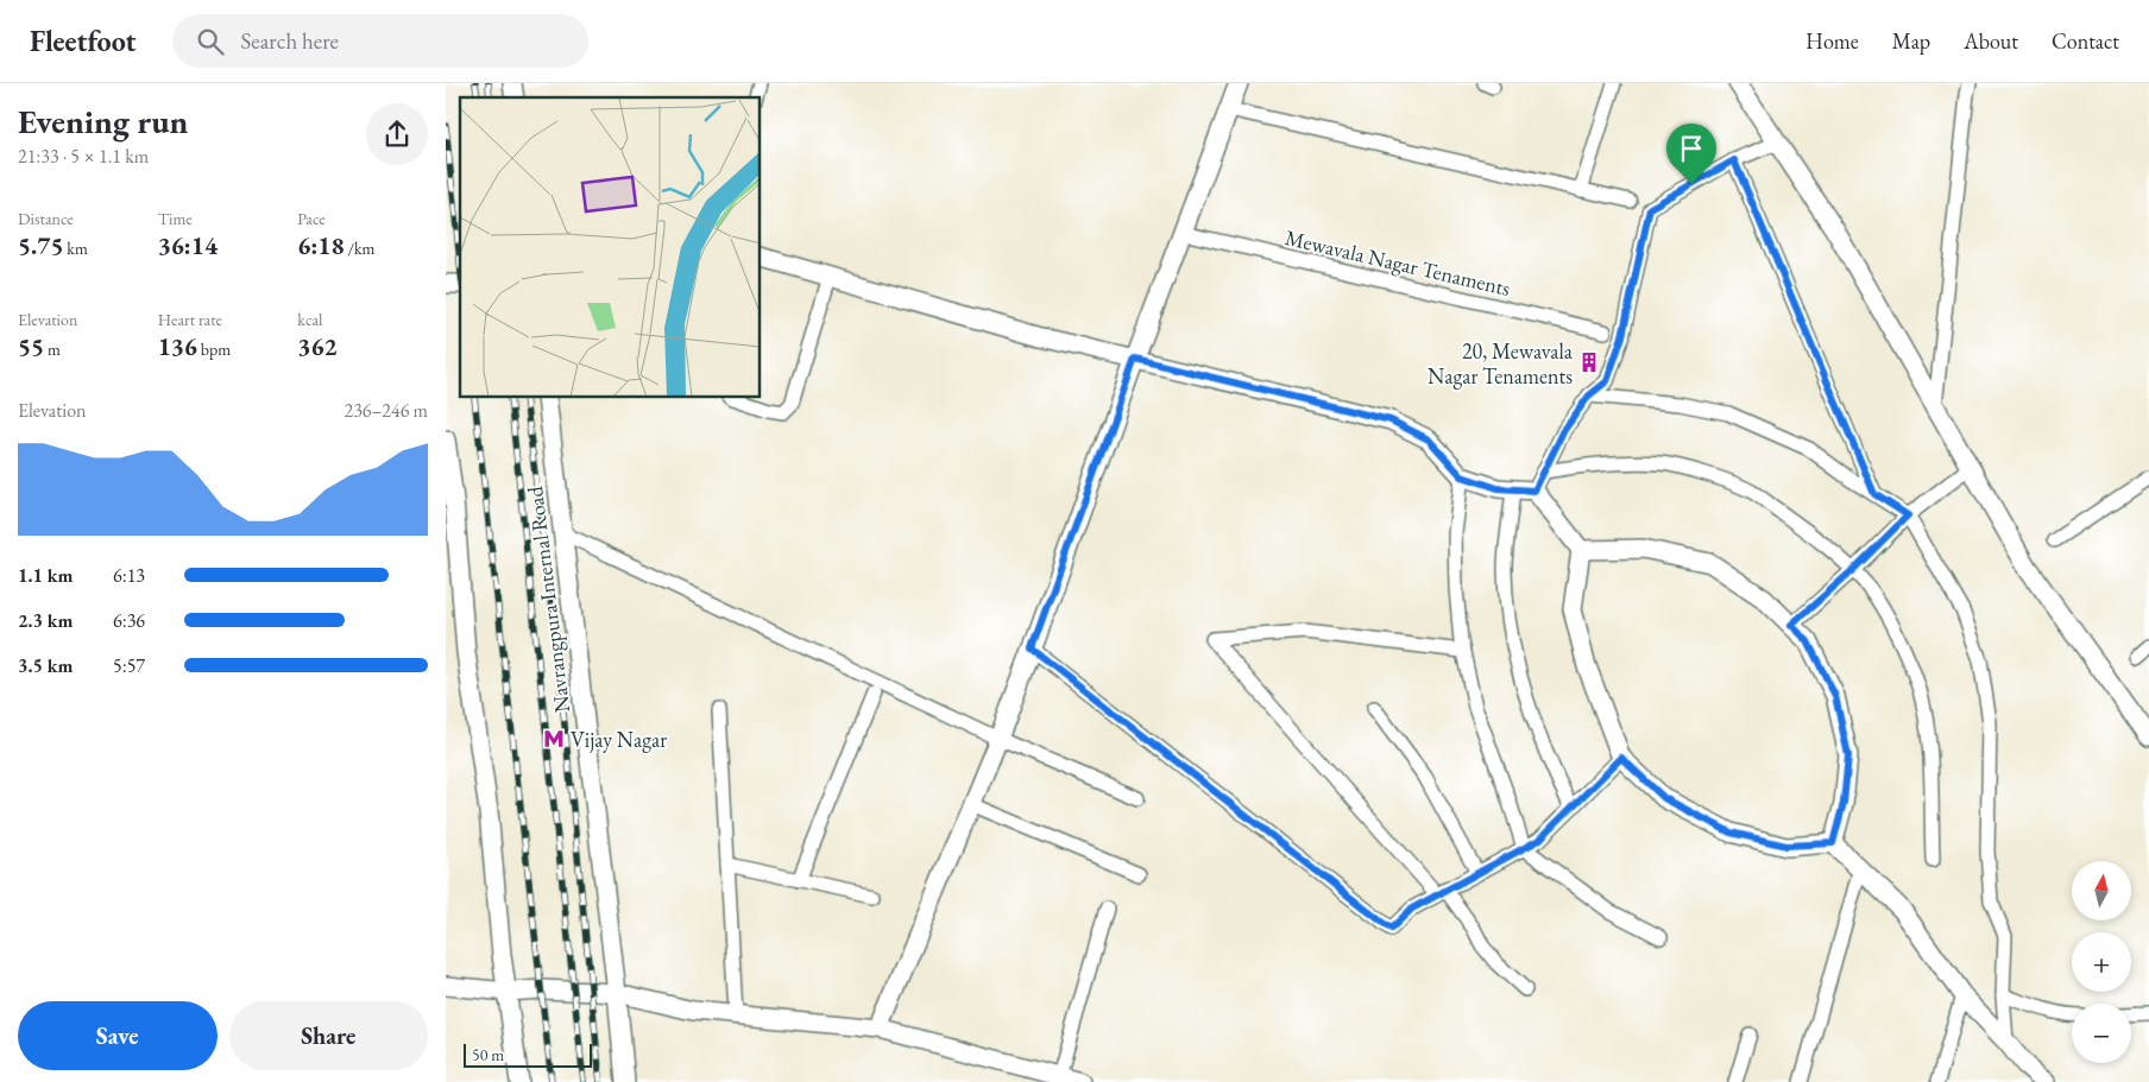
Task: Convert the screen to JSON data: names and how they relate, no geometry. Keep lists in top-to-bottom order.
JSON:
{
  "streets": {
    "street": ["Mewavala Nagar Tenaments", "Navrangpura Internal Road"]
  },
  "places": {
    "building": ["20, Mewavala Nagar Tenaments"],
    "metro station": ["Vijay Nagar"]
  },
  "scale_bar": "50 m",
  "north": "top",
  "page": {
    "header": "Fleetfoot",
    "search": "Search here",
    "nav": [
      "Home",
      "Map",
      "About",
      "Contact"
    ],
    "heading": ["Evening run", "21:33 · 5 × 1.1 km"],
    "stats": [
      ["Distance", "5.75 km"],
      ["Time", "36:14"],
      ["Pace", "6:18 /km"],
      ["Elevation", "55 m"],
      ["Heart rate", "136 bpm"],
      ["kcal", "362"]
    ],
    "chart": ["Elevation", "236–246 m"],
    "list": [
      {
        "name": "1.1 km",
        "note": "6:13"
      },
      {
        "name": "2.3 km",
        "note": "6:36"
      },
      {
        "name": "3.5 km",
        "note": "5:57"
      }
    ],
    "map_buttons": ["+", "−"],
    "buttons": ["Save", "Share"],
    "scale": "50 m"
  }
}
